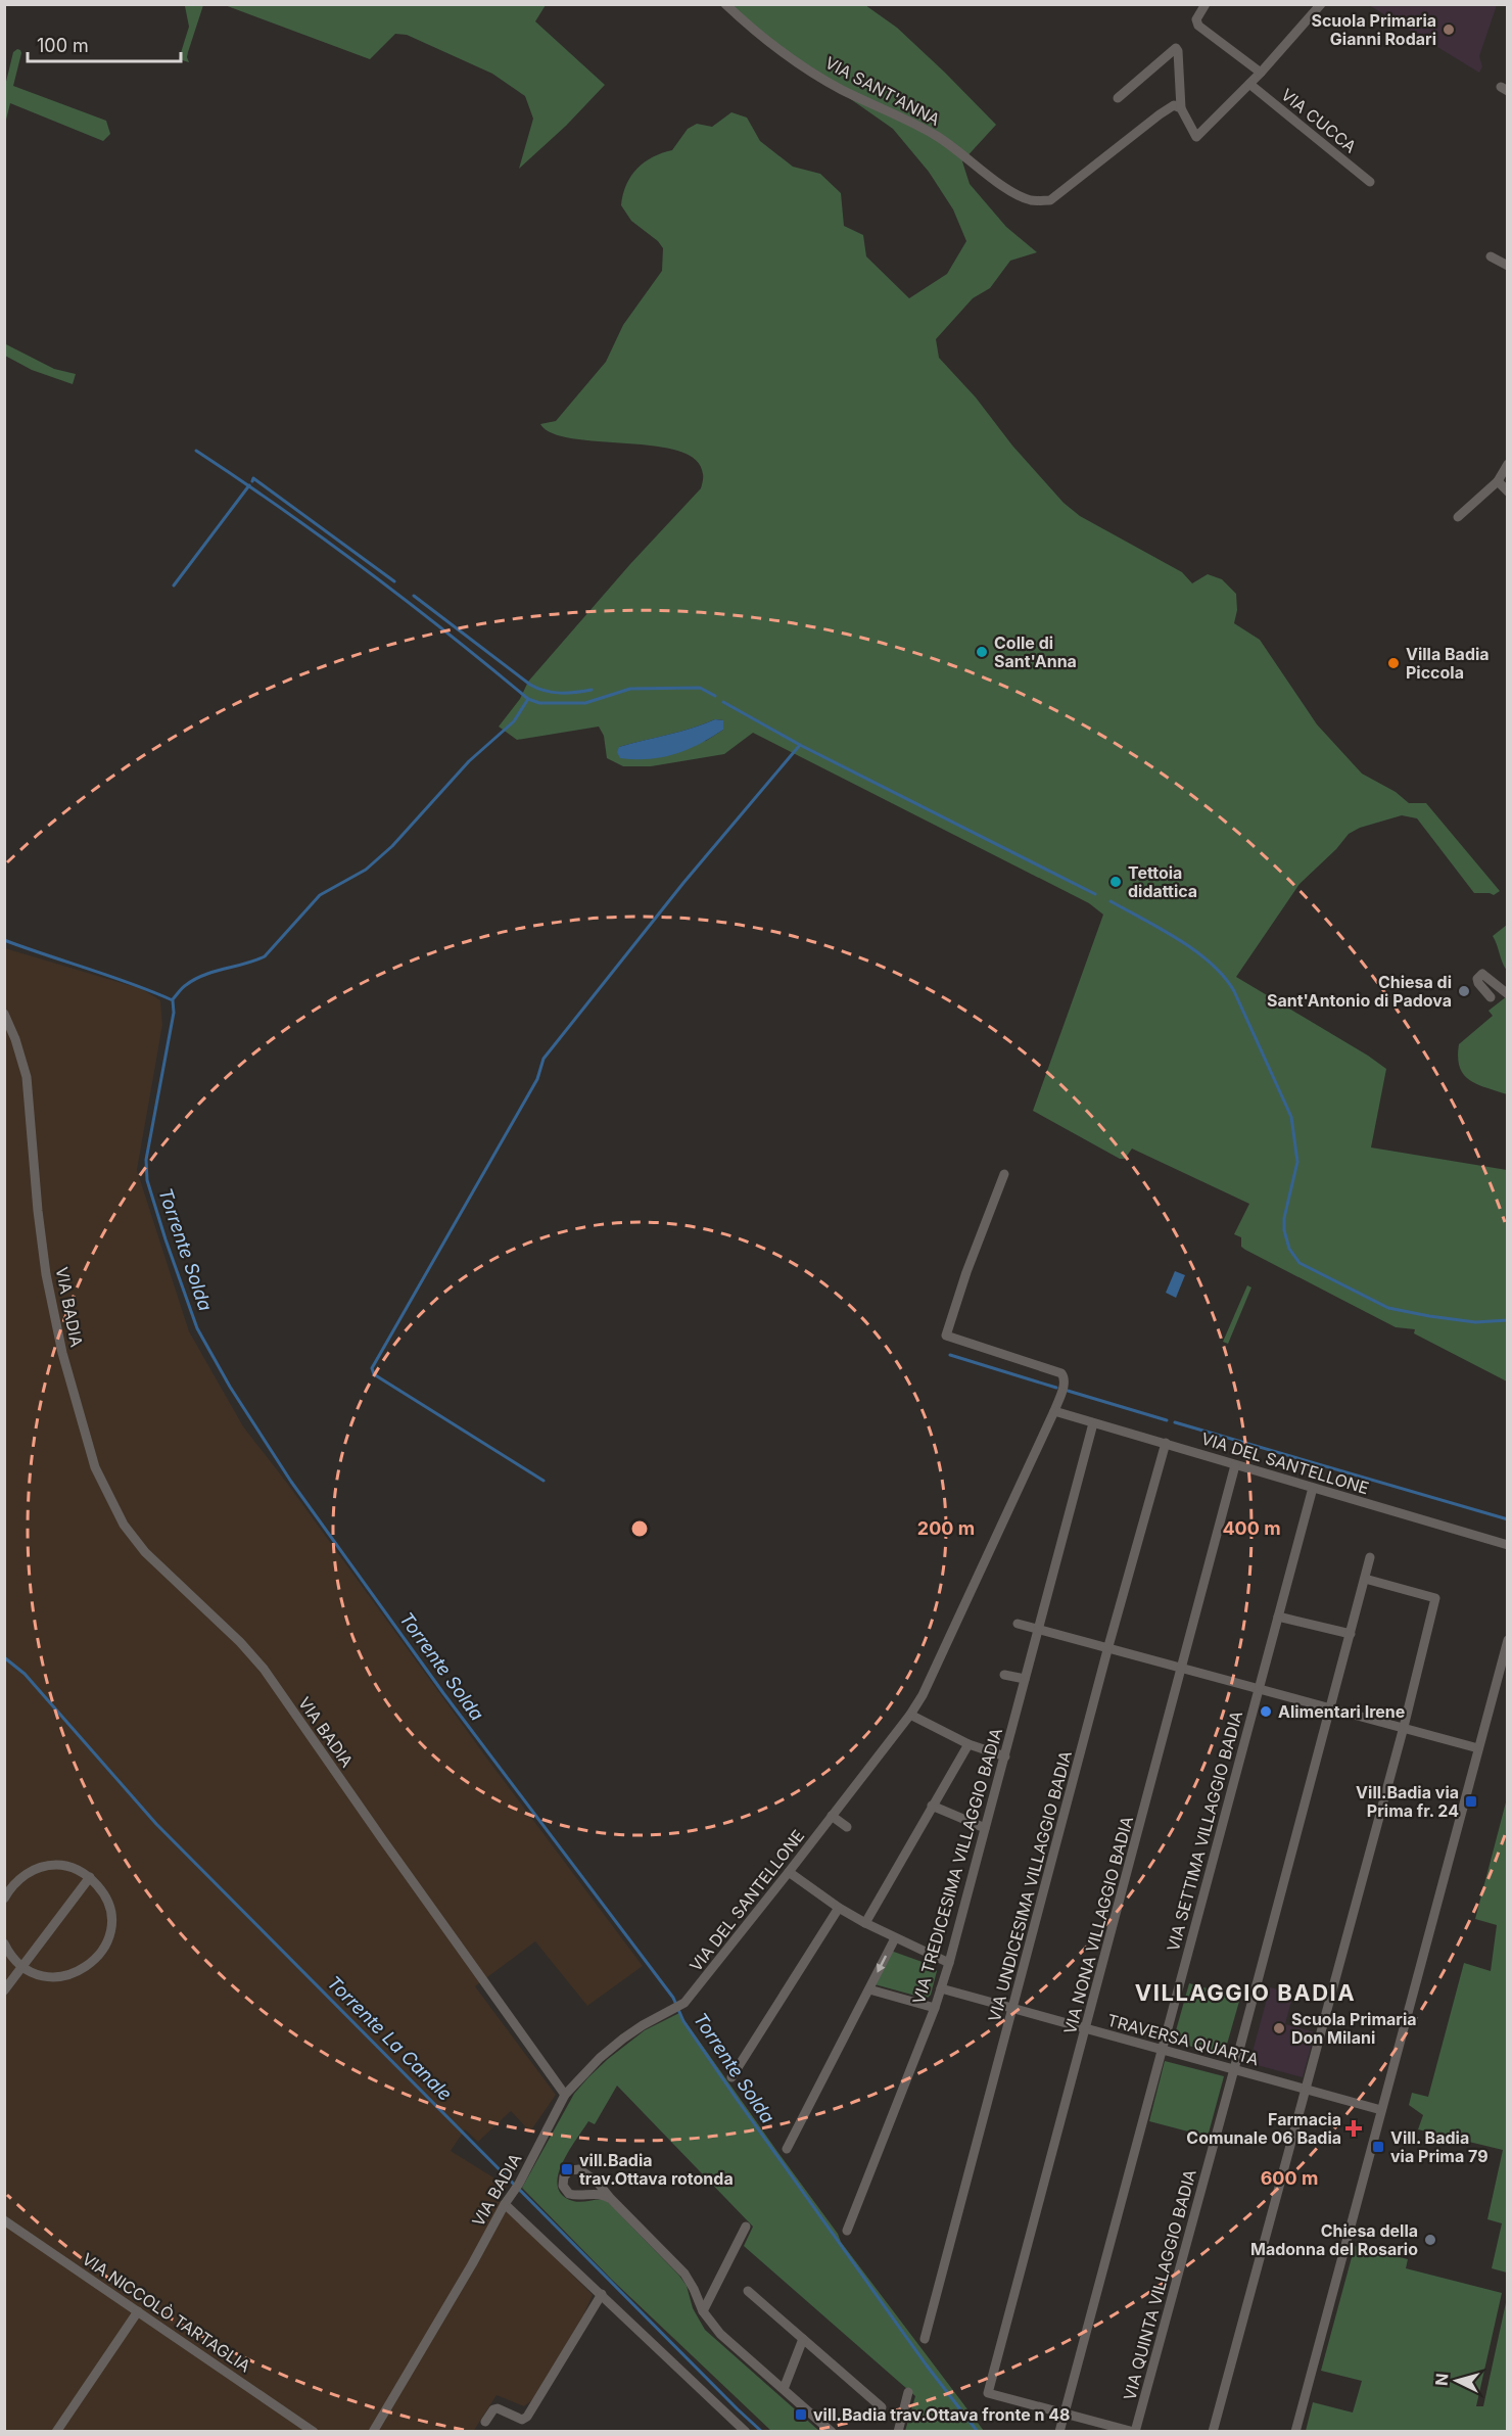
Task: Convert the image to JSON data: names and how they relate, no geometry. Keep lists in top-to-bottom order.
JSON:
{
  "streets": {
    "street": [
      "VIA SANT'ANNA",
      "VIA CUCCA",
      "VIA BADIA",
      "VIA DEL SANTELLONE",
      "VIA SETTIMA VILLAGGIO BADIA",
      "VIA TREDICESIMA VILLAGGIO BADIA",
      "VIA UNDICESIMA VILLAGGIO BADIA",
      "VIA NONA VILLAGGIO BADIA",
      "TRAVERSA QUARTA",
      "VIA QUINTA VILLAGGIO BADIA",
      "VIA NICCOLÒ TARTAGLIA"
    ]
  },
  "crossings": [
    ["VIA BADIA", "VIA DEL SANTELLONE"],
    ["VIA DEL SANTELLONE", "VIA SETTIMA VILLAGGIO BADIA"],
    ["VIA DEL SANTELLONE", "VIA TREDICESIMA VILLAGGIO BADIA"],
    ["VIA DEL SANTELLONE", "VIA UNDICESIMA VILLAGGIO BADIA"],
    ["VIA DEL SANTELLONE", "VIA NONA VILLAGGIO BADIA"],
    ["VIA SETTIMA VILLAGGIO BADIA", "VIA NONA VILLAGGIO BADIA"],
    ["VIA SETTIMA VILLAGGIO BADIA", "TRAVERSA QUARTA"],
    ["VIA TREDICESIMA VILLAGGIO BADIA", "TRAVERSA QUARTA"],
    ["VIA UNDICESIMA VILLAGGIO BADIA", "TRAVERSA QUARTA"],
    ["VIA NONA VILLAGGIO BADIA", "TRAVERSA QUARTA"],
    ["TRAVERSA QUARTA", "VIA QUINTA VILLAGGIO BADIA"]
  ],
  "districts": ["VILLAGGIO BADIA"],
  "water": ["Torrente Solda", "Torrente La Canale"],
  "places": {
    "other": [
      "Scuola Primaria Gianni Rodari",
      "Colle di Sant'Anna",
      "Villa Badia Piccola",
      "Tettoia didattica",
      "Chiesa di Sant'Antonio di Padova",
      "Alimentari Irene",
      "Scuola Primaria Don Milani",
      "Chiesa della Madonna del Rosario"
    ],
    "transit": [
      "Vill.Badia via Prima fr. 24",
      "Vill. Badia via Prima 79",
      "vill.Badia trav.Ottava rotonda",
      "vill.Badia trav.Ottava fronte n 48"
    ],
    "health": ["Farmacia Comunale 06 Badia"]
  },
  "scale_bar": "100 m",
  "north": "left",
  "rings": ["200 m", "400 m", "600 m"]
}
